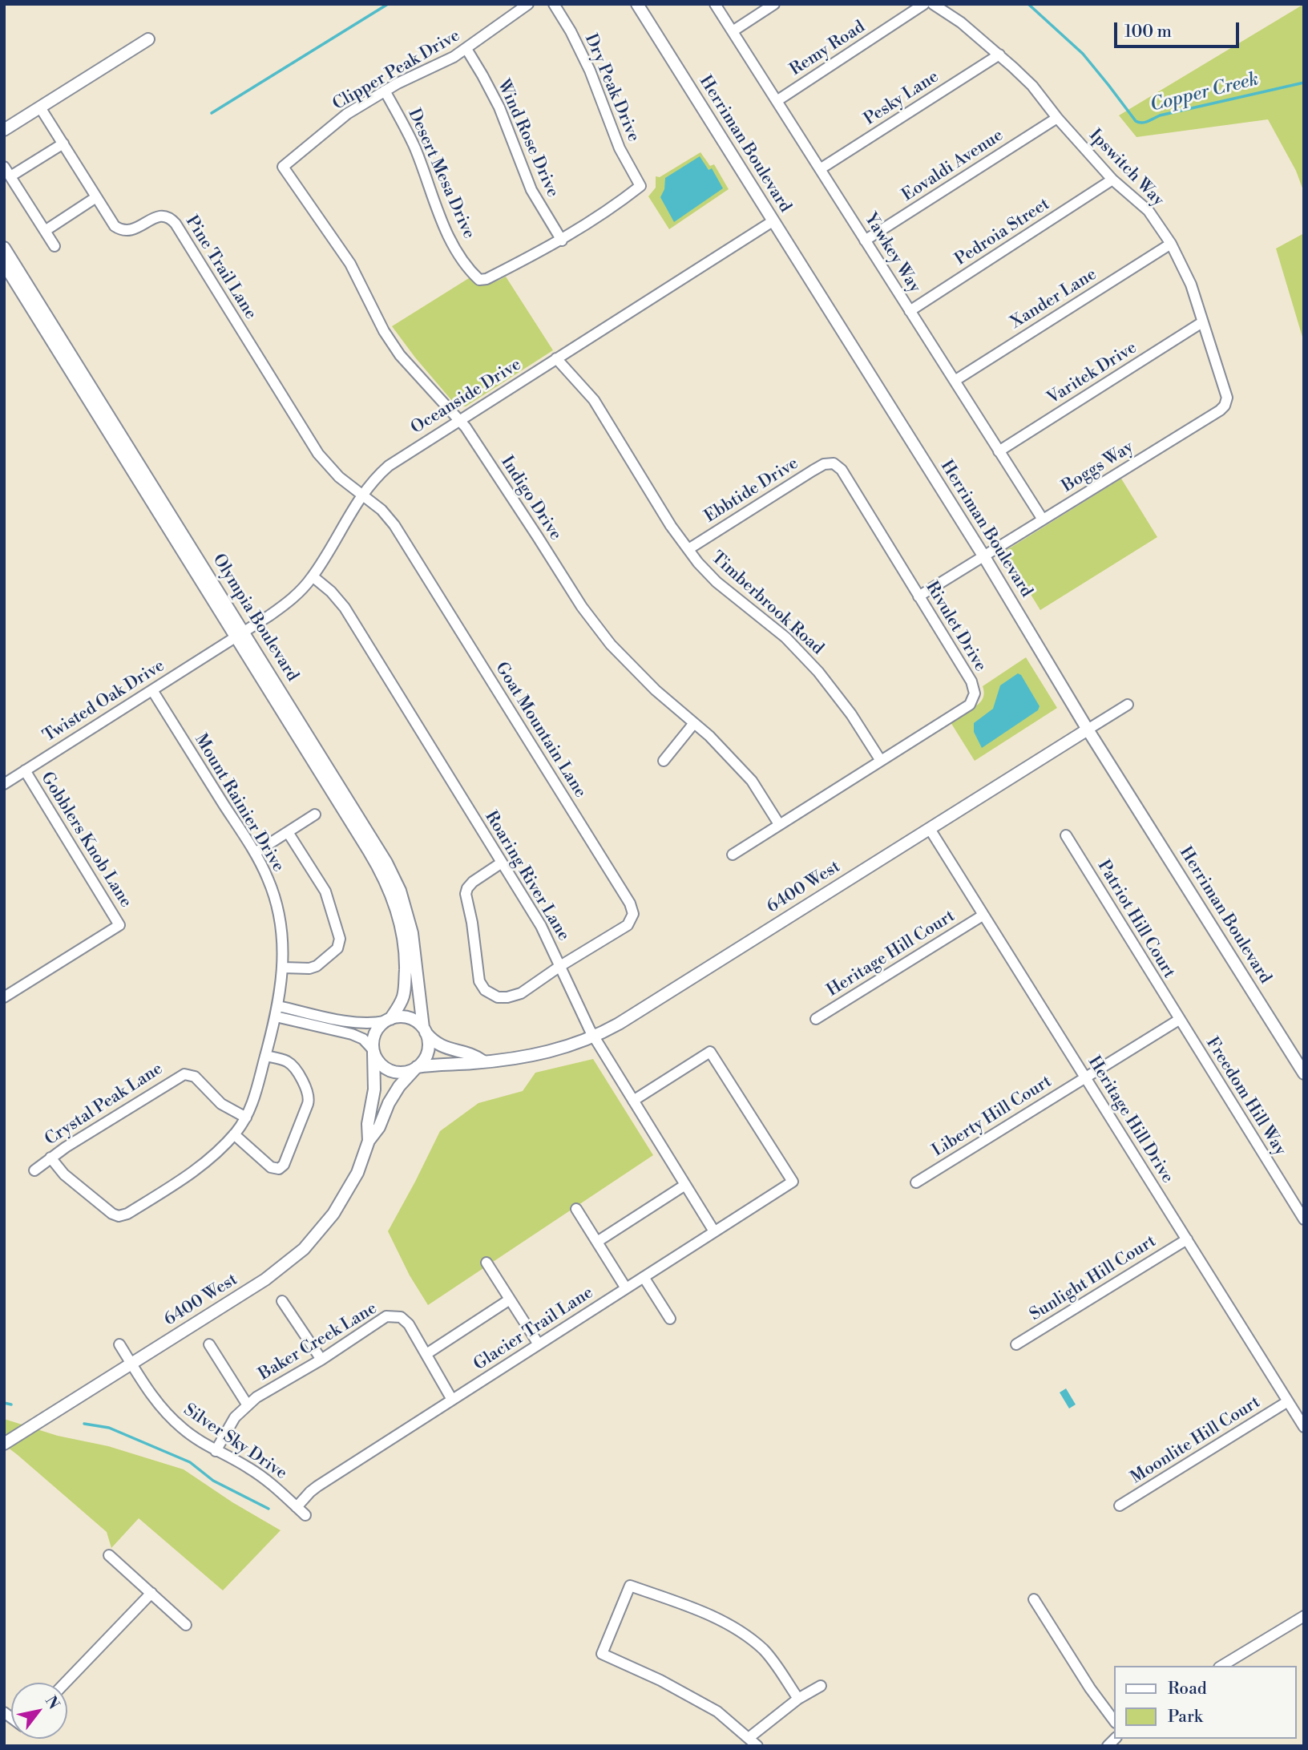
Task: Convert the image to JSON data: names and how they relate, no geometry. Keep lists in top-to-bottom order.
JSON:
{
  "streets": {
    "street": [
      "Remy Road",
      "Clipper Peak Drive",
      "Dry Peak Drive",
      "Pesky Lane",
      "Wind Rose Drive",
      "Herriman Boulevard",
      "Eovaldi Avenue",
      "Ipswitch Way",
      "Desert Mesa Drive",
      "Pedroia Street",
      "Yawkey Way",
      "Pine Trail Lane",
      "Xander Lane",
      "Varitek Drive",
      "Oceanside Drive",
      "Boggs Way",
      "Ebbtide Drive",
      "Indigo Drive",
      "Timberbrook Road",
      "Olympia Boulevard",
      "Rivulet Drive",
      "Twisted Oak Drive",
      "Goat Mountain Lane",
      "Mount Rainier Drive",
      "Gobblers Knob Lane",
      "Roaring River Lane",
      "6400 West",
      "Patriot Hill Court",
      "Heritage Hill Court",
      "Freedom Hill Way",
      "Crystal Peak Lane",
      "Liberty Hill Court",
      "Heritage Hill Drive",
      "Sunlight Hill Court",
      "Glacier Trail Lane",
      "Baker Creek Lane",
      "Moonlite Hill Court",
      "Silver Sky Drive"
    ]
  },
  "crossings": [
    ["Remy Road", "Yawkey Way"],
    ["Clipper Peak Drive", "Wind Rose Drive"],
    ["Clipper Peak Drive", "Desert Mesa Drive"],
    ["Clipper Peak Drive", "Indigo Drive"],
    ["Dry Peak Drive", "Desert Mesa Drive"],
    ["Pesky Lane", "Ipswitch Way"],
    ["Pesky Lane", "Yawkey Way"],
    ["Wind Rose Drive", "Desert Mesa Drive"],
    ["Herriman Boulevard", "Oceanside Drive"],
    ["Herriman Boulevard", "Boggs Way"],
    ["Herriman Boulevard", "6400 West"],
    ["Eovaldi Avenue", "Ipswitch Way"],
    ["Eovaldi Avenue", "Yawkey Way"],
    ["Ipswitch Way", "Pedroia Street"],
    ["Ipswitch Way", "Xander Lane"],
    ["Ipswitch Way", "Varitek Drive"],
    ["Ipswitch Way", "Boggs Way"],
    ["Pedroia Street", "Yawkey Way"],
    ["Yawkey Way", "Xander Lane"],
    ["Yawkey Way", "Varitek Drive"],
    ["Yawkey Way", "Boggs Way"],
    ["Pine Trail Lane", "Oceanside Drive"],
    ["Pine Trail Lane", "Goat Mountain Lane"],
    ["Oceanside Drive", "Indigo Drive"],
    ["Oceanside Drive", "Timberbrook Road"],
    ["Oceanside Drive", "Olympia Boulevard"],
    ["Oceanside Drive", "Twisted Oak Drive"],
    ["Oceanside Drive", "Goat Mountain Lane"],
    ["Oceanside Drive", "Roaring River Lane"],
    ["Boggs Way", "Rivulet Drive"],
    ["Ebbtide Drive", "Timberbrook Road"],
    ["Ebbtide Drive", "Rivulet Drive"],
    ["Indigo Drive", "Rivulet Drive"],
    ["Timberbrook Road", "Rivulet Drive"],
    ["Olympia Boulevard", "6400 West"],
    ["Twisted Oak Drive", "Mount Rainier Drive"],
    ["Twisted Oak Drive", "Gobblers Knob Lane"],
    ["Goat Mountain Lane", "Roaring River Lane"],
    ["Mount Rainier Drive", "Crystal Peak Lane"],
    ["Roaring River Lane", "6400 West"],
    ["Roaring River Lane", "Glacier Trail Lane"],
    ["6400 West", "Heritage Hill Drive"],
    ["6400 West", "Silver Sky Drive"],
    ["Patriot Hill Court", "Freedom Hill Way"],
    ["Patriot Hill Court", "Liberty Hill Court"],
    ["Heritage Hill Court", "Heritage Hill Drive"],
    ["Freedom Hill Way", "Liberty Hill Court"],
    ["Liberty Hill Court", "Heritage Hill Drive"],
    ["Heritage Hill Drive", "Sunlight Hill Court"],
    ["Heritage Hill Drive", "Moonlite Hill Court"],
    ["Glacier Trail Lane", "Baker Creek Lane"],
    ["Glacier Trail Lane", "Silver Sky Drive"],
    ["Baker Creek Lane", "Silver Sky Drive"]
  ],
  "water": ["Copper Creek"],
  "legend": ["Road", "Park"],
  "scale_bar": "100 m",
  "north": "top right"
}
